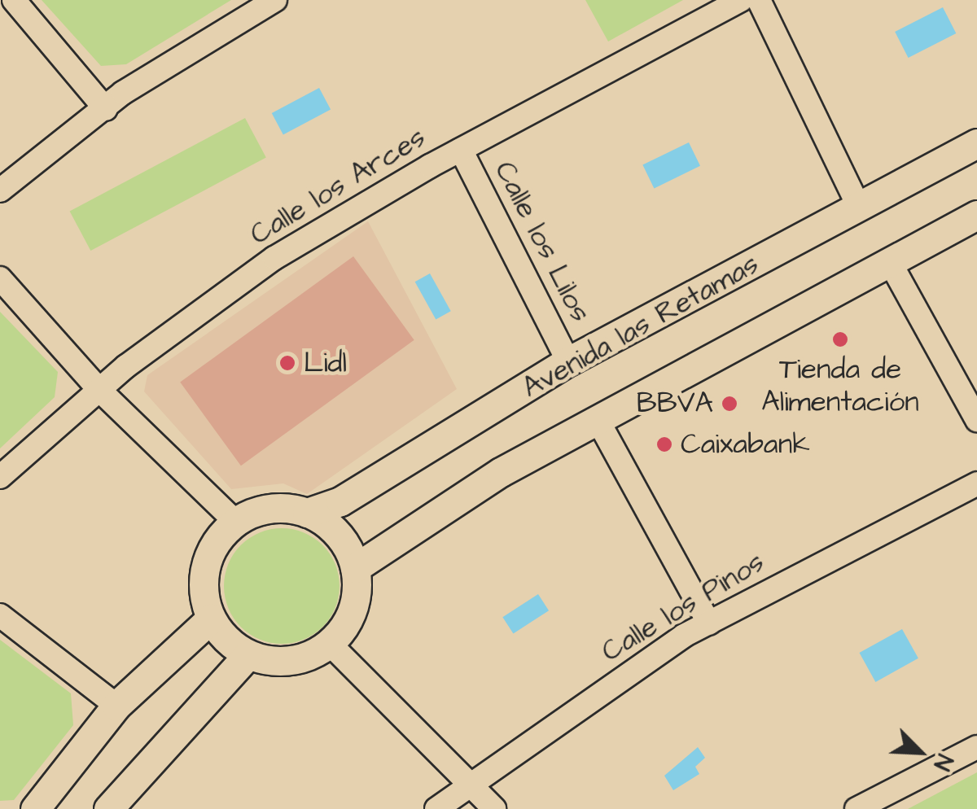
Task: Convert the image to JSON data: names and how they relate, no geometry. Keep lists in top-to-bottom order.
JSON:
{
  "streets": {
    "street": [
      "Calle los Arces",
      "Calle los Lilos",
      "Avenida las Retamas",
      "Calle los Pinos"
    ]
  },
  "crossings": [
    ["Calle los Arces", "Calle los Lilos"],
    ["Calle los Lilos", "Avenida las Retamas"]
  ],
  "places": [
    "Tienda de Alimentación",
    "Lidl",
    "BBVA",
    "Caixabank"
  ],
  "north": "bottom right"
}
